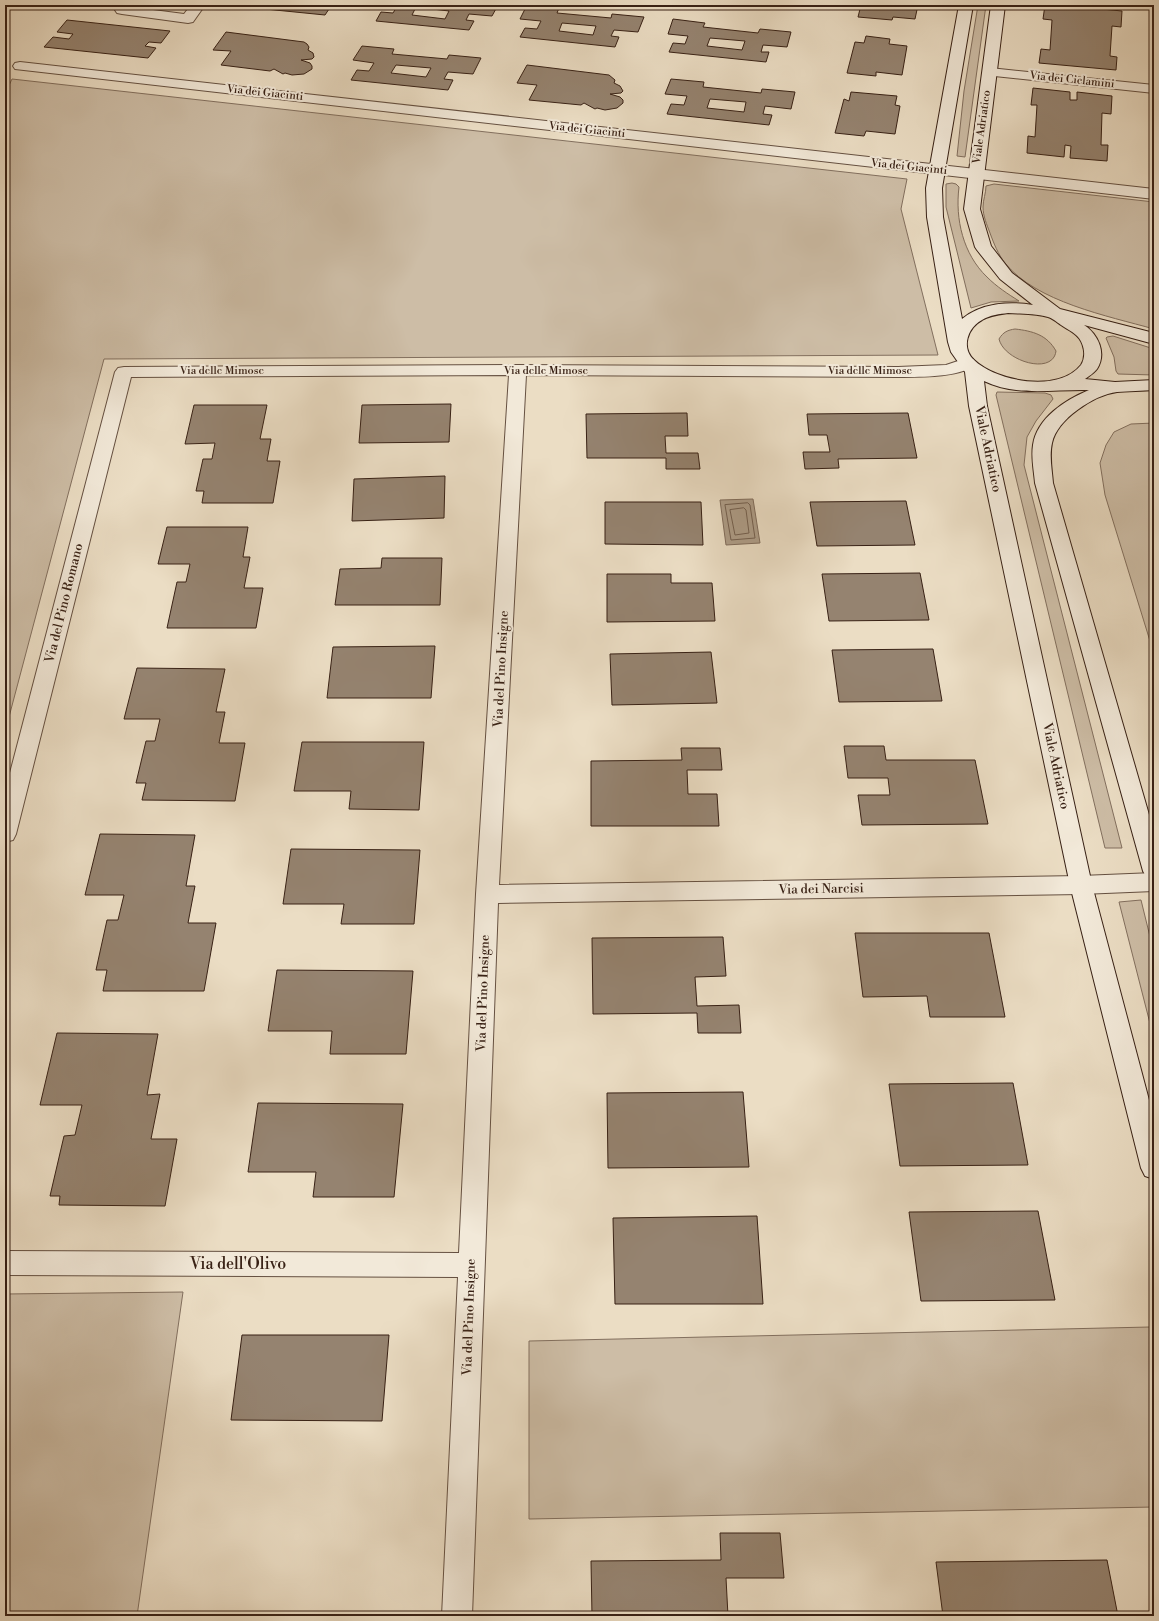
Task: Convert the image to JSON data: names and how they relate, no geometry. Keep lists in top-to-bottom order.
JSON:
{
  "streets": {
    "street": [
      "Via dei Ciclamini",
      "Via dei Giacinti",
      "Viale Adriatico",
      "Via delle Mimose",
      "Via del Pino Romano",
      "Via del Pino Insigne",
      "Via dei Narcisi",
      "Via dell'Olivo"
    ]
  },
  "crossings": [
    ["Via dei Ciclamini", "Viale Adriatico"],
    ["Via dei Giacinti", "Viale Adriatico"],
    ["Viale Adriatico", "Via delle Mimose"],
    ["Viale Adriatico", "Via dei Narcisi"],
    ["Via delle Mimose", "Via del Pino Romano"],
    ["Via delle Mimose", "Via del Pino Insigne"],
    ["Via del Pino Insigne", "Via dei Narcisi"],
    ["Via del Pino Insigne", "Via dell'Olivo"]
  ]
}
